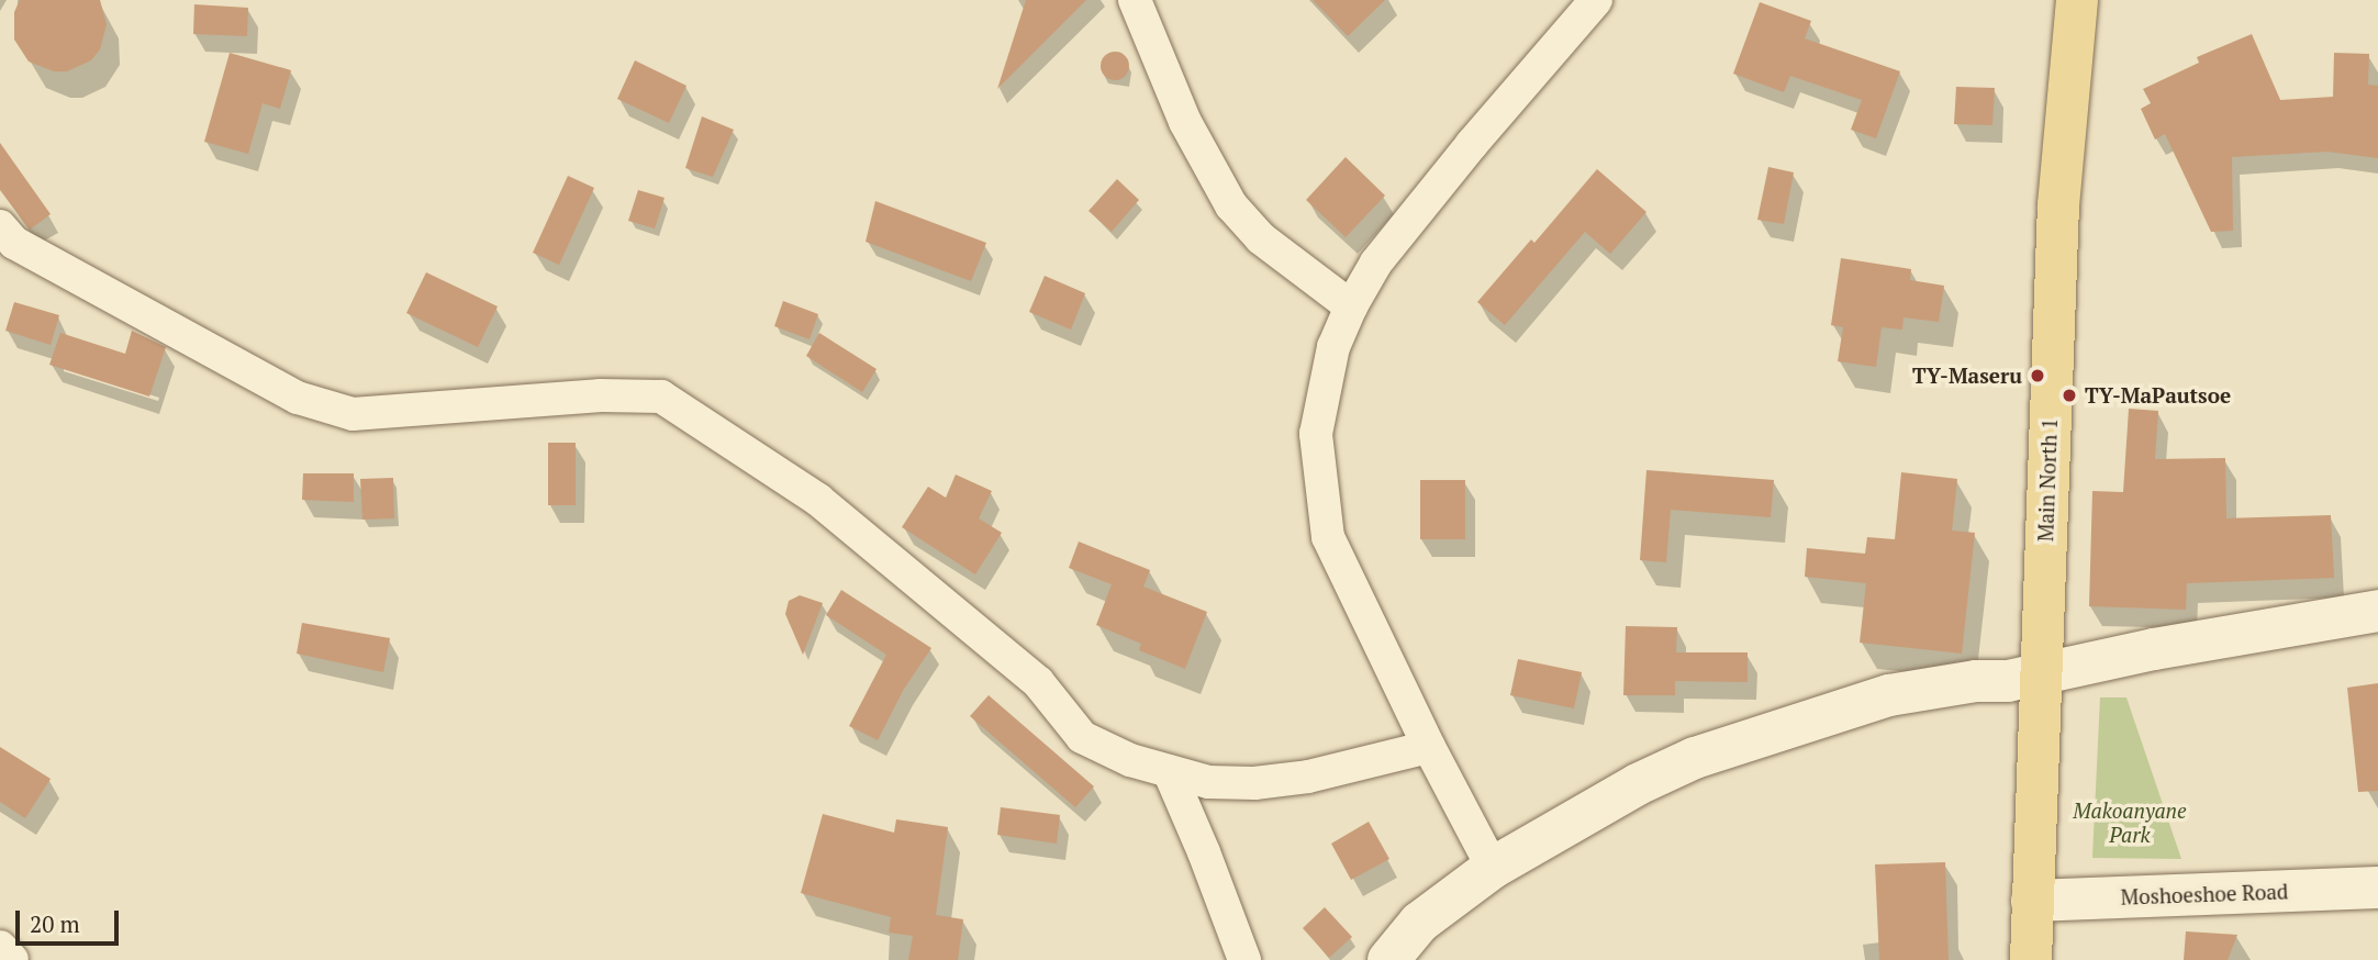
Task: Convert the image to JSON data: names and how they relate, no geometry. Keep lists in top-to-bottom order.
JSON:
{
  "streets": {
    "main road": ["Main North 1", "Moshoeshoe Road"]
  },
  "crossings": [
    ["Main North 1", "Moshoeshoe Road"]
  ],
  "parks": ["Makoanyane Park"],
  "places": ["TY-Maseru", "TY-MaPautsoe"],
  "scale_bar": "20 m"
}
